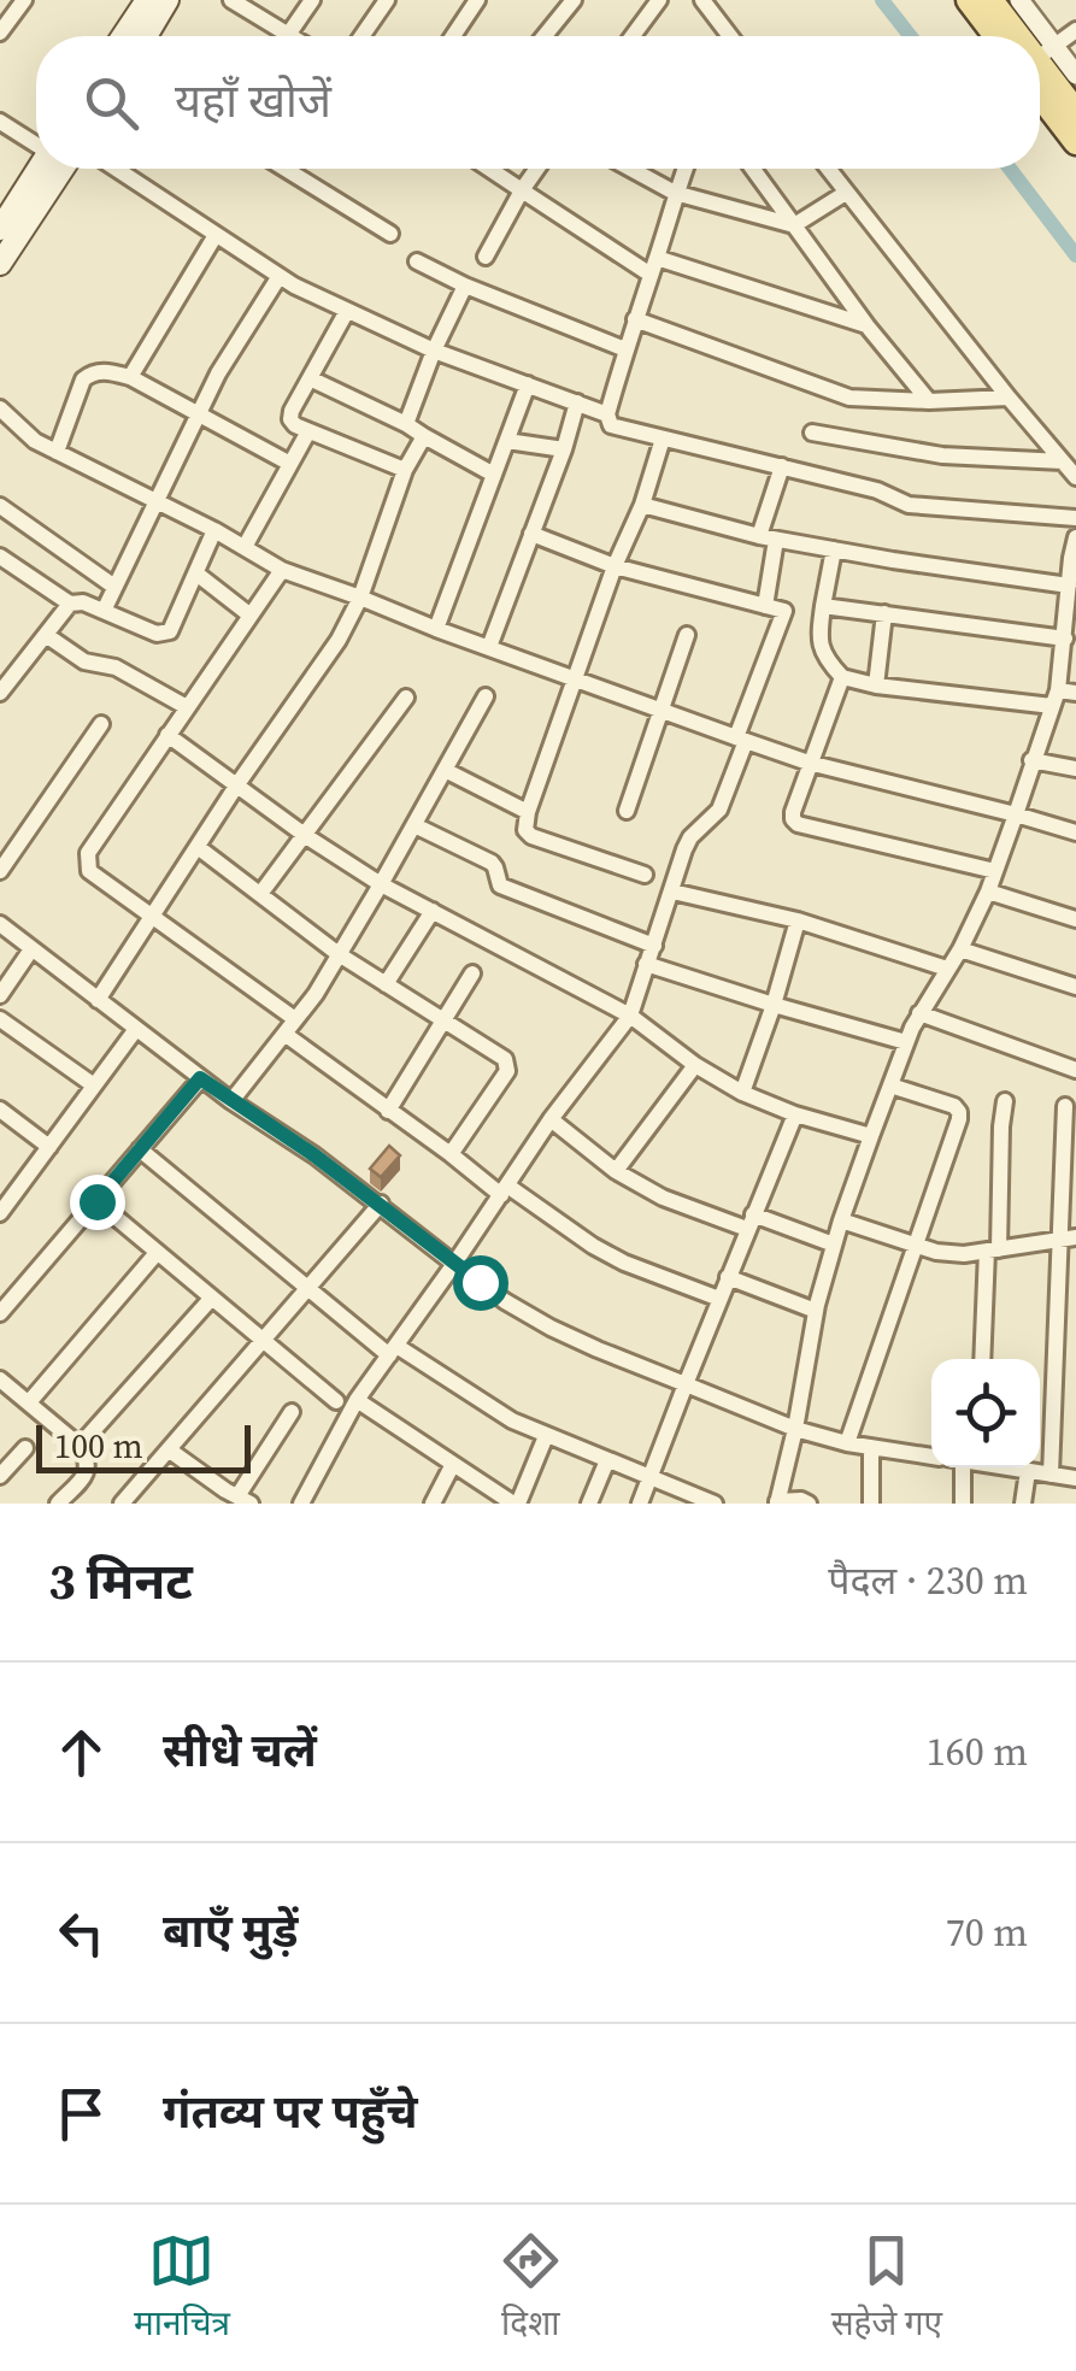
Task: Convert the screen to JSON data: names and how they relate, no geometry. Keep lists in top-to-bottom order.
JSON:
{
  "scale_bar": "100 m",
  "page": {
    "search": "यहाँ खोजें",
    "scale": "100 m",
    "heading": ["3 मिनट", "पैदल · 230 m"],
    "list": [
      ["सीधे चलें", "160 m"],
      ["बाएँ मुड़ें", "70 m"],
      "गंतव्य पर पहुँचे"
    ],
    "nav": ["मानचित्र", "दिशा", "सहेजे गए"]
  }
}
